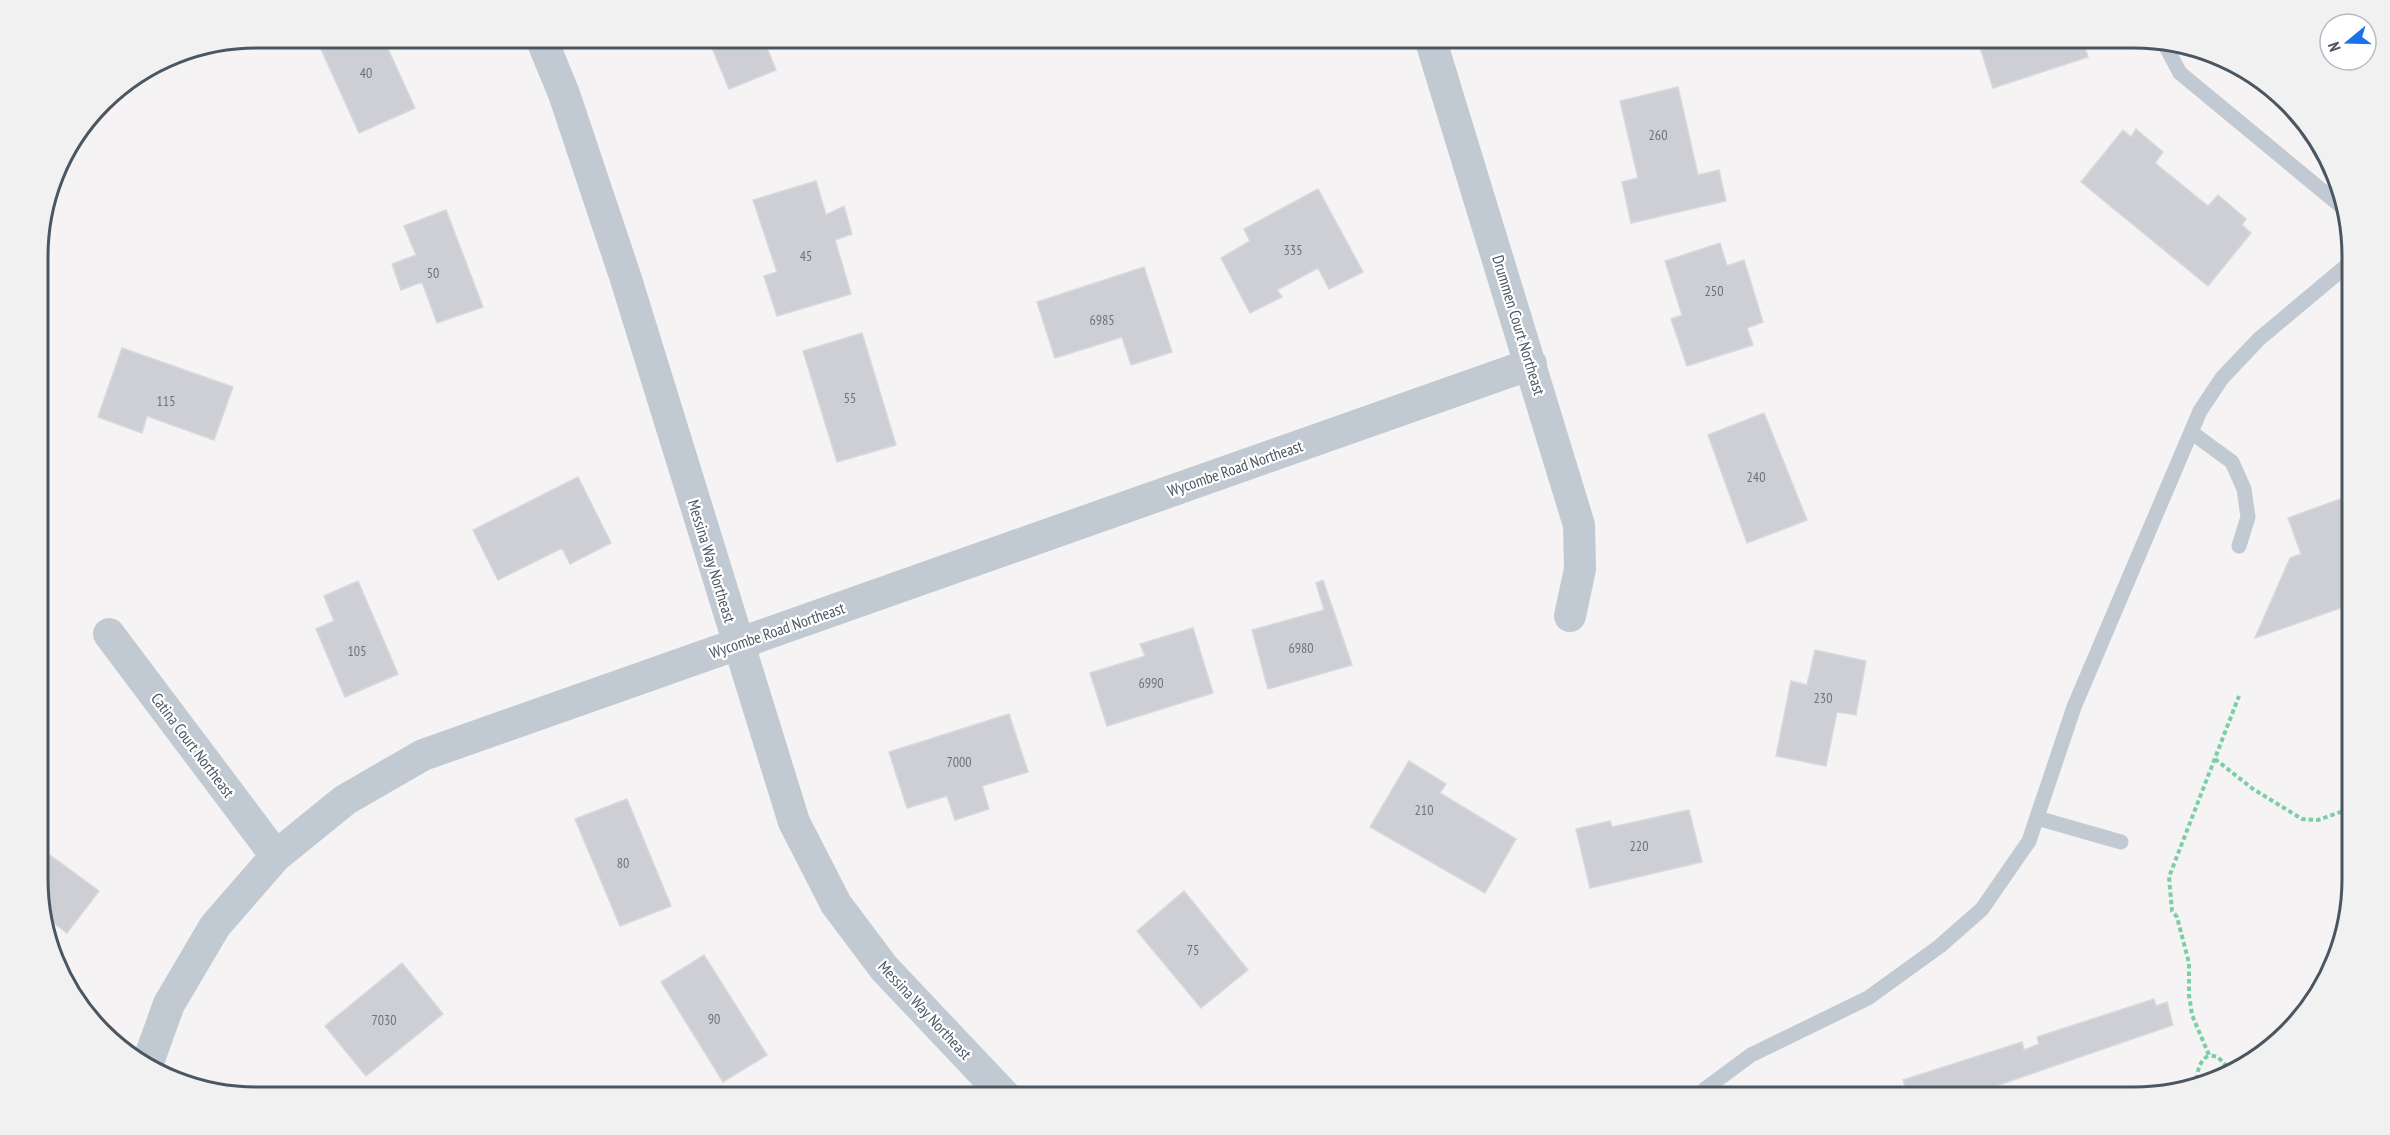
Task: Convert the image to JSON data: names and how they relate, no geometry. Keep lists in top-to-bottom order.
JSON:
{
  "streets": {
    "street": [
      "Drummen Court Northeast",
      "Wycombe Road Northeast",
      "Messina Way Northeast",
      "Catina Court Northeast"
    ]
  },
  "crossings": [
    ["Drummen Court Northeast", "Wycombe Road Northeast"],
    ["Wycombe Road Northeast", "Messina Way Northeast"],
    ["Wycombe Road Northeast", "Catina Court Northeast"]
  ],
  "house_numbers": [
    "40",
    "260",
    "335",
    "45",
    "50",
    "250",
    "6985",
    "55",
    "115",
    "240",
    "6980",
    "105",
    "6990",
    "230",
    "7000",
    "210",
    "220",
    "80",
    "75",
    "90",
    "7030"
  ],
  "north": "left"
}
